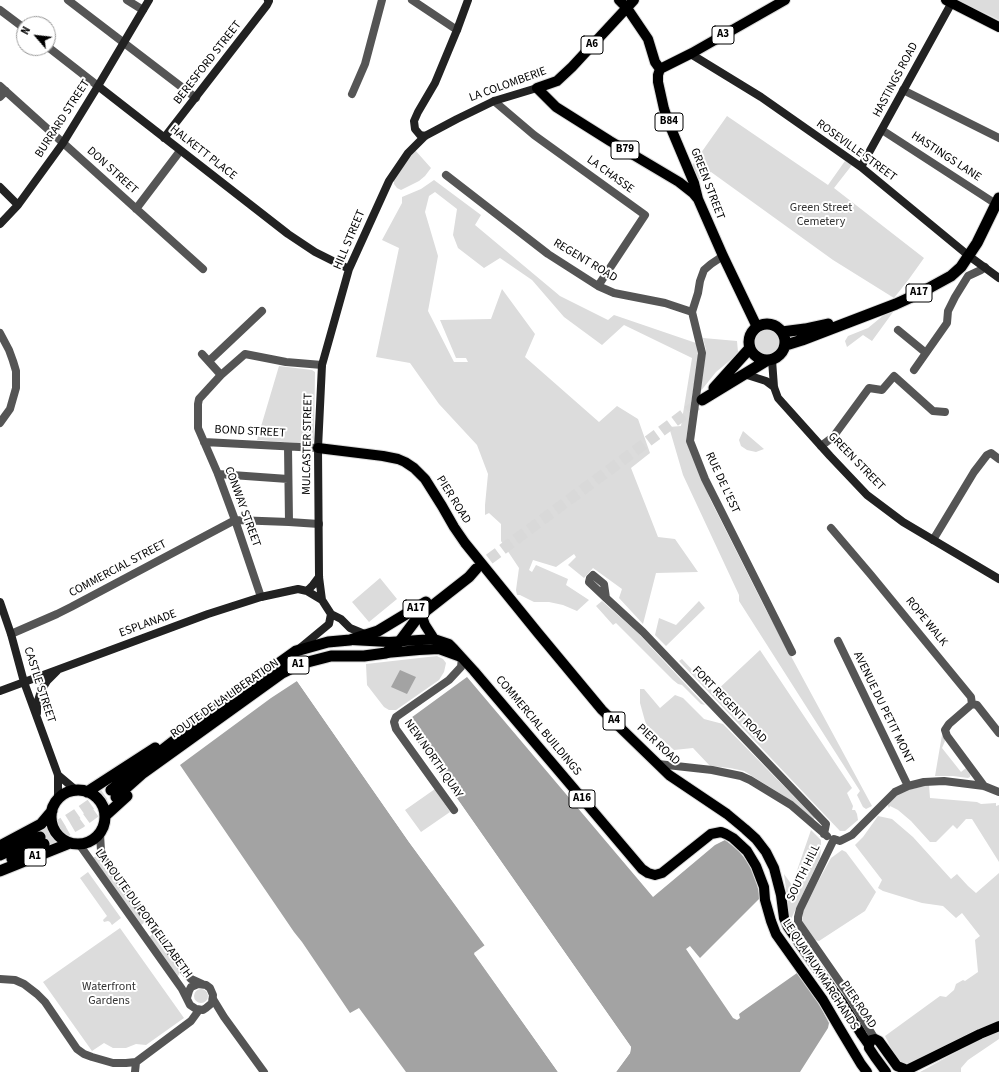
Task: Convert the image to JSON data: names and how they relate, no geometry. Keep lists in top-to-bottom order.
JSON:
{
  "streets": {
    "highway": ["A17", "A1", "ROUTE DE LA LIBERATION"],
    "main road": [
      "A3",
      "A6",
      "BERESFORD STREET",
      "HASTINGS ROAD",
      "LA COLOMBERIE",
      "BURRARD STREET",
      "B84",
      "B79",
      "ROSEVILLE STREET",
      "HALKETT PLACE",
      "GREEN STREET",
      "HILL STREET",
      "MULCASTER STREET",
      "PIER ROAD",
      "ESPLANADE",
      "CASTLE STREET",
      "A4",
      "COMMERCIAL BUILDINGS",
      "A16",
      "LE QUAI AUX MARCHANDS"
    ],
    "street": [
      "HASTINGS LANE",
      "DON STREET",
      "LA CHASSE",
      "REGENT ROAD",
      "BOND STREET",
      "RUE DE L'EST",
      "CONWAY STREET",
      "COMMERCIAL STREET",
      "ROPE WALK",
      "FORT REGENT ROAD",
      "AVENUE DU PETIT MONT",
      "NEW NORTH QUAY",
      "SOUTH HILL",
      "LA ROUTE DU PORT ELIZABETH"
    ]
  },
  "crossings": [
    ["A3", "ROSEVILLE STREET"],
    ["A3", "GREEN STREET"],
    ["A6", "LA COLOMBERIE"],
    ["BERESFORD STREET", "HALKETT PLACE"],
    ["HASTINGS ROAD", "ROSEVILLE STREET"],
    ["HASTINGS ROAD", "HASTINGS LANE"],
    ["LA COLOMBERIE", "B79"],
    ["LA COLOMBERIE", "LA CHASSE"],
    ["LA COLOMBERIE", "HILL STREET"],
    ["BURRARD STREET", "HALKETT PLACE"],
    ["BURRARD STREET", "DON STREET"],
    ["B79", "GREEN STREET"],
    ["ROSEVILLE STREET", "A17"],
    ["HALKETT PLACE", "HILL STREET"],
    ["HASTINGS LANE", "A17"],
    ["LA CHASSE", "REGENT ROAD"],
    ["GREEN STREET", "A17"],
    ["HILL STREET", "MULCASTER STREET"],
    ["REGENT ROAD", "RUE DE L'EST"],
    ["A17", "ROUTE DE LA LIBERATION"],
    ["A17", "COMMERCIAL BUILDINGS"],
    ["BOND STREET", "MULCASTER STREET"],
    ["BOND STREET", "PIER ROAD"],
    ["BOND STREET", "CONWAY STREET"],
    ["MULCASTER STREET", "PIER ROAD"],
    ["PIER ROAD", "A4"],
    ["PIER ROAD", "SOUTH HILL"],
    ["CONWAY STREET", "COMMERCIAL STREET"],
    ["CONWAY STREET", "ESPLANADE"],
    ["COMMERCIAL STREET", "CASTLE STREET"],
    ["ESPLANADE", "CASTLE STREET"],
    ["A1", "CASTLE STREET"],
    ["A1", "ROUTE DE LA LIBERATION"],
    ["A1", "LA ROUTE DU PORT ELIZABETH"],
    ["CASTLE STREET", "LA ROUTE DU PORT ELIZABETH"],
    ["ROUTE DE LA LIBERATION", "COMMERCIAL BUILDINGS"],
    ["FORT REGENT ROAD", "SOUTH HILL"],
    ["AVENUE DU PETIT MONT", "SOUTH HILL"],
    ["A4", "SOUTH HILL"],
    ["COMMERCIAL BUILDINGS", "NEW NORTH QUAY"],
    ["COMMERCIAL BUILDINGS", "LE QUAI AUX MARCHANDS"]
  ],
  "parks": ["Green Street Cemetery", "Waterfront Gardens"],
  "north": "top left"
}
